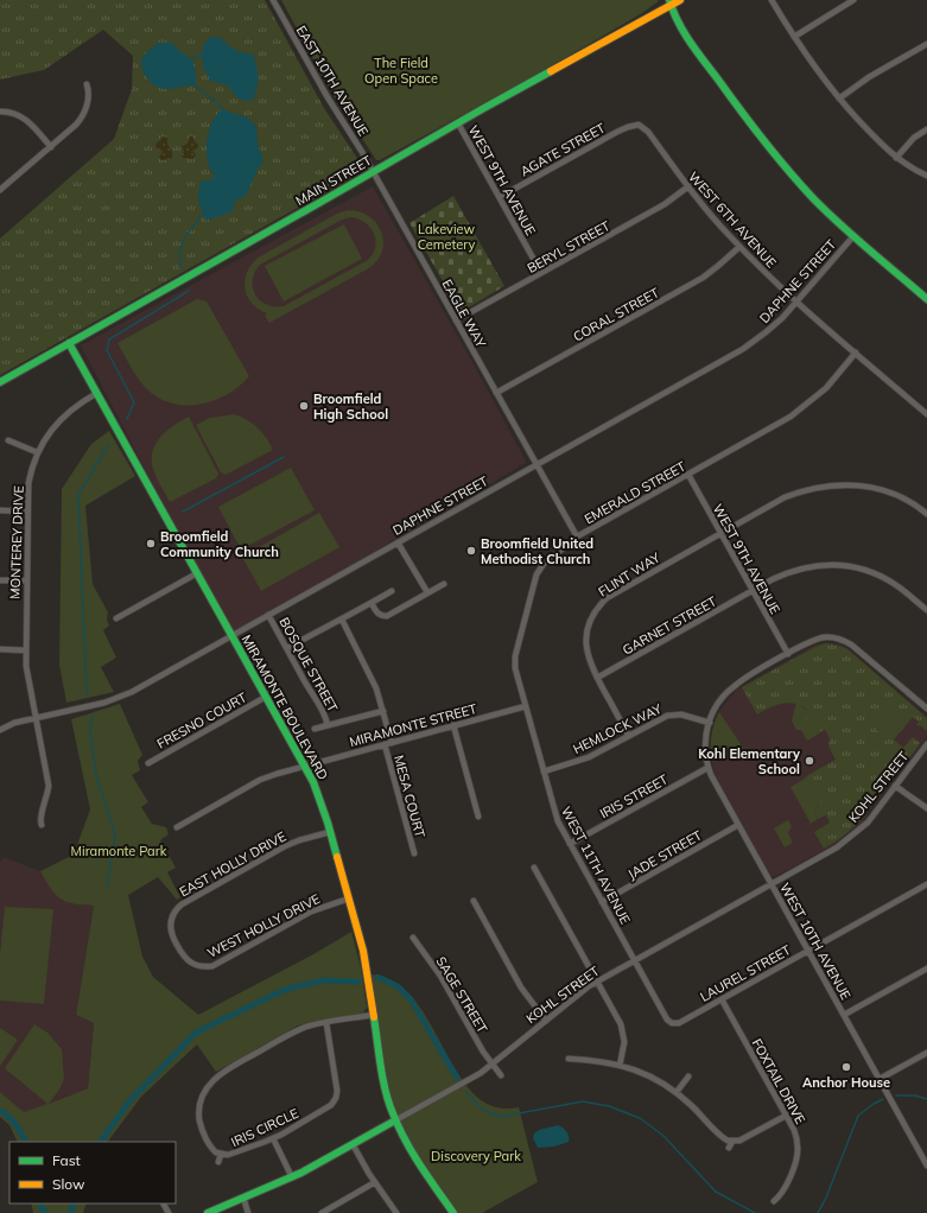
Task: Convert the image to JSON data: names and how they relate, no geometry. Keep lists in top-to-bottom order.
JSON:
{
  "streets": {
    "main road": ["MAIN STREET", "MIRAMONTE BOULEVARD", "KOHL STREET"],
    "street": [
      "EAST 10TH AVENUE",
      "AGATE STREET",
      "WEST 9TH AVENUE",
      "WEST 6TH AVENUE",
      "BERYL STREET",
      "DAPHNE STREET",
      "EAGLE WAY",
      "CORAL STREET",
      "EMERALD STREET",
      "MONTEREY DRIVE",
      "FLINT WAY",
      "GARNET STREET",
      "BOSQUE STREET",
      "FRESNO COURT",
      "MIRAMONTE STREET",
      "HEMLOCK WAY",
      "MESA COURT",
      "IRIS STREET",
      "JADE STREET",
      "EAST HOLLY DRIVE",
      "WEST 11TH AVENUE",
      "WEST HOLLY DRIVE",
      "WEST 10TH AVENUE",
      "LAUREL STREET",
      "SAGE STREET",
      "FOXTAIL DRIVE",
      "IRIS CIRCLE"
    ]
  },
  "crossings": [
    ["EAST 10TH AVENUE", "MAIN STREET"],
    ["EAST 10TH AVENUE", "EAGLE WAY"],
    ["AGATE STREET", "WEST 9TH AVENUE"],
    ["AGATE STREET", "WEST 6TH AVENUE"],
    ["MAIN STREET", "WEST 9TH AVENUE"],
    ["MAIN STREET", "EAGLE WAY"],
    ["MAIN STREET", "MIRAMONTE BOULEVARD"],
    ["WEST 9TH AVENUE", "BERYL STREET"],
    ["WEST 9TH AVENUE", "EMERALD STREET"],
    ["WEST 9TH AVENUE", "FLINT WAY"],
    ["WEST 9TH AVENUE", "GARNET STREET"],
    ["WEST 6TH AVENUE", "BERYL STREET"],
    ["WEST 6TH AVENUE", "DAPHNE STREET"],
    ["WEST 6TH AVENUE", "CORAL STREET"],
    ["WEST 6TH AVENUE", "EMERALD STREET"],
    ["BERYL STREET", "EAGLE WAY"],
    ["DAPHNE STREET", "EAGLE WAY"],
    ["DAPHNE STREET", "MONTEREY DRIVE"],
    ["DAPHNE STREET", "BOSQUE STREET"],
    ["DAPHNE STREET", "MIRAMONTE BOULEVARD"],
    ["EAGLE WAY", "CORAL STREET"],
    ["EMERALD STREET", "MIRAMONTE STREET"],
    ["EMERALD STREET", "WEST 11TH AVENUE"],
    ["MONTEREY DRIVE", "MIRAMONTE BOULEVARD"],
    ["FLINT WAY", "GARNET STREET"],
    ["FLINT WAY", "HEMLOCK WAY"],
    ["MIRAMONTE BOULEVARD", "FRESNO COURT"],
    ["MIRAMONTE BOULEVARD", "MIRAMONTE STREET"],
    ["MIRAMONTE BOULEVARD", "KOHL STREET"],
    ["MIRAMONTE BOULEVARD", "EAST HOLLY DRIVE"],
    ["MIRAMONTE BOULEVARD", "WEST HOLLY DRIVE"],
    ["MIRAMONTE BOULEVARD", "IRIS CIRCLE"],
    ["MIRAMONTE STREET", "MESA COURT"],
    ["MIRAMONTE STREET", "WEST 11TH AVENUE"],
    ["HEMLOCK WAY", "WEST 11TH AVENUE"],
    ["HEMLOCK WAY", "WEST 10TH AVENUE"],
    ["KOHL STREET", "WEST 11TH AVENUE"],
    ["KOHL STREET", "WEST 10TH AVENUE"],
    ["KOHL STREET", "SAGE STREET"],
    ["IRIS STREET", "WEST 11TH AVENUE"],
    ["IRIS STREET", "WEST 10TH AVENUE"],
    ["JADE STREET", "WEST 11TH AVENUE"],
    ["JADE STREET", "WEST 10TH AVENUE"],
    ["EAST HOLLY DRIVE", "WEST HOLLY DRIVE"],
    ["WEST 11TH AVENUE", "LAUREL STREET"],
    ["WEST 10TH AVENUE", "LAUREL STREET"],
    ["LAUREL STREET", "FOXTAIL DRIVE"]
  ],
  "parks": [
    "The Field Open Space",
    "Lakeview Cemetery",
    "Miramonte Park",
    "Discovery Park"
  ],
  "places": [
    "Broomfield High School",
    "Broomfield Community Church",
    "Broomfield United Methodist Church",
    "Kohl Elementary School",
    "Anchor House"
  ],
  "legend": ["Fast", "Slow"]
}
